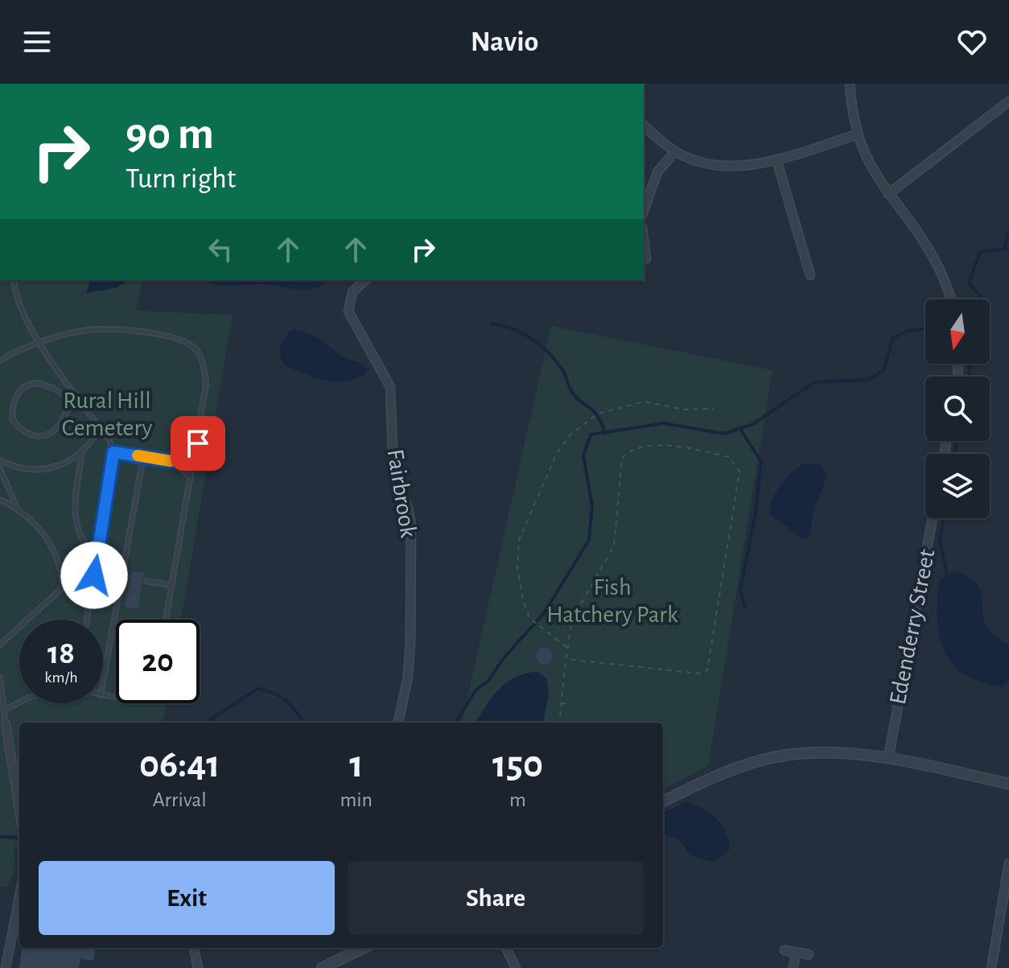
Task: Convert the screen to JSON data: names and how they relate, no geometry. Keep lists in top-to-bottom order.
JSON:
{
  "streets": {
    "street": ["Fairbrook", "Edenderry Street"]
  },
  "parks": ["Rural Hill Cemetery", "Fish Hatchery Park"],
  "north": "bottom",
  "page": {
    "header": "Navio",
    "turn": ["90 m", "Turn right"],
    "speed": "18 km/h",
    "limit": "20",
    "eta": [
      "06:41",
      "Arrival",
      "1",
      "min",
      "150",
      "m"
    ],
    "buttons": ["Exit", "Share"]
  }
}
